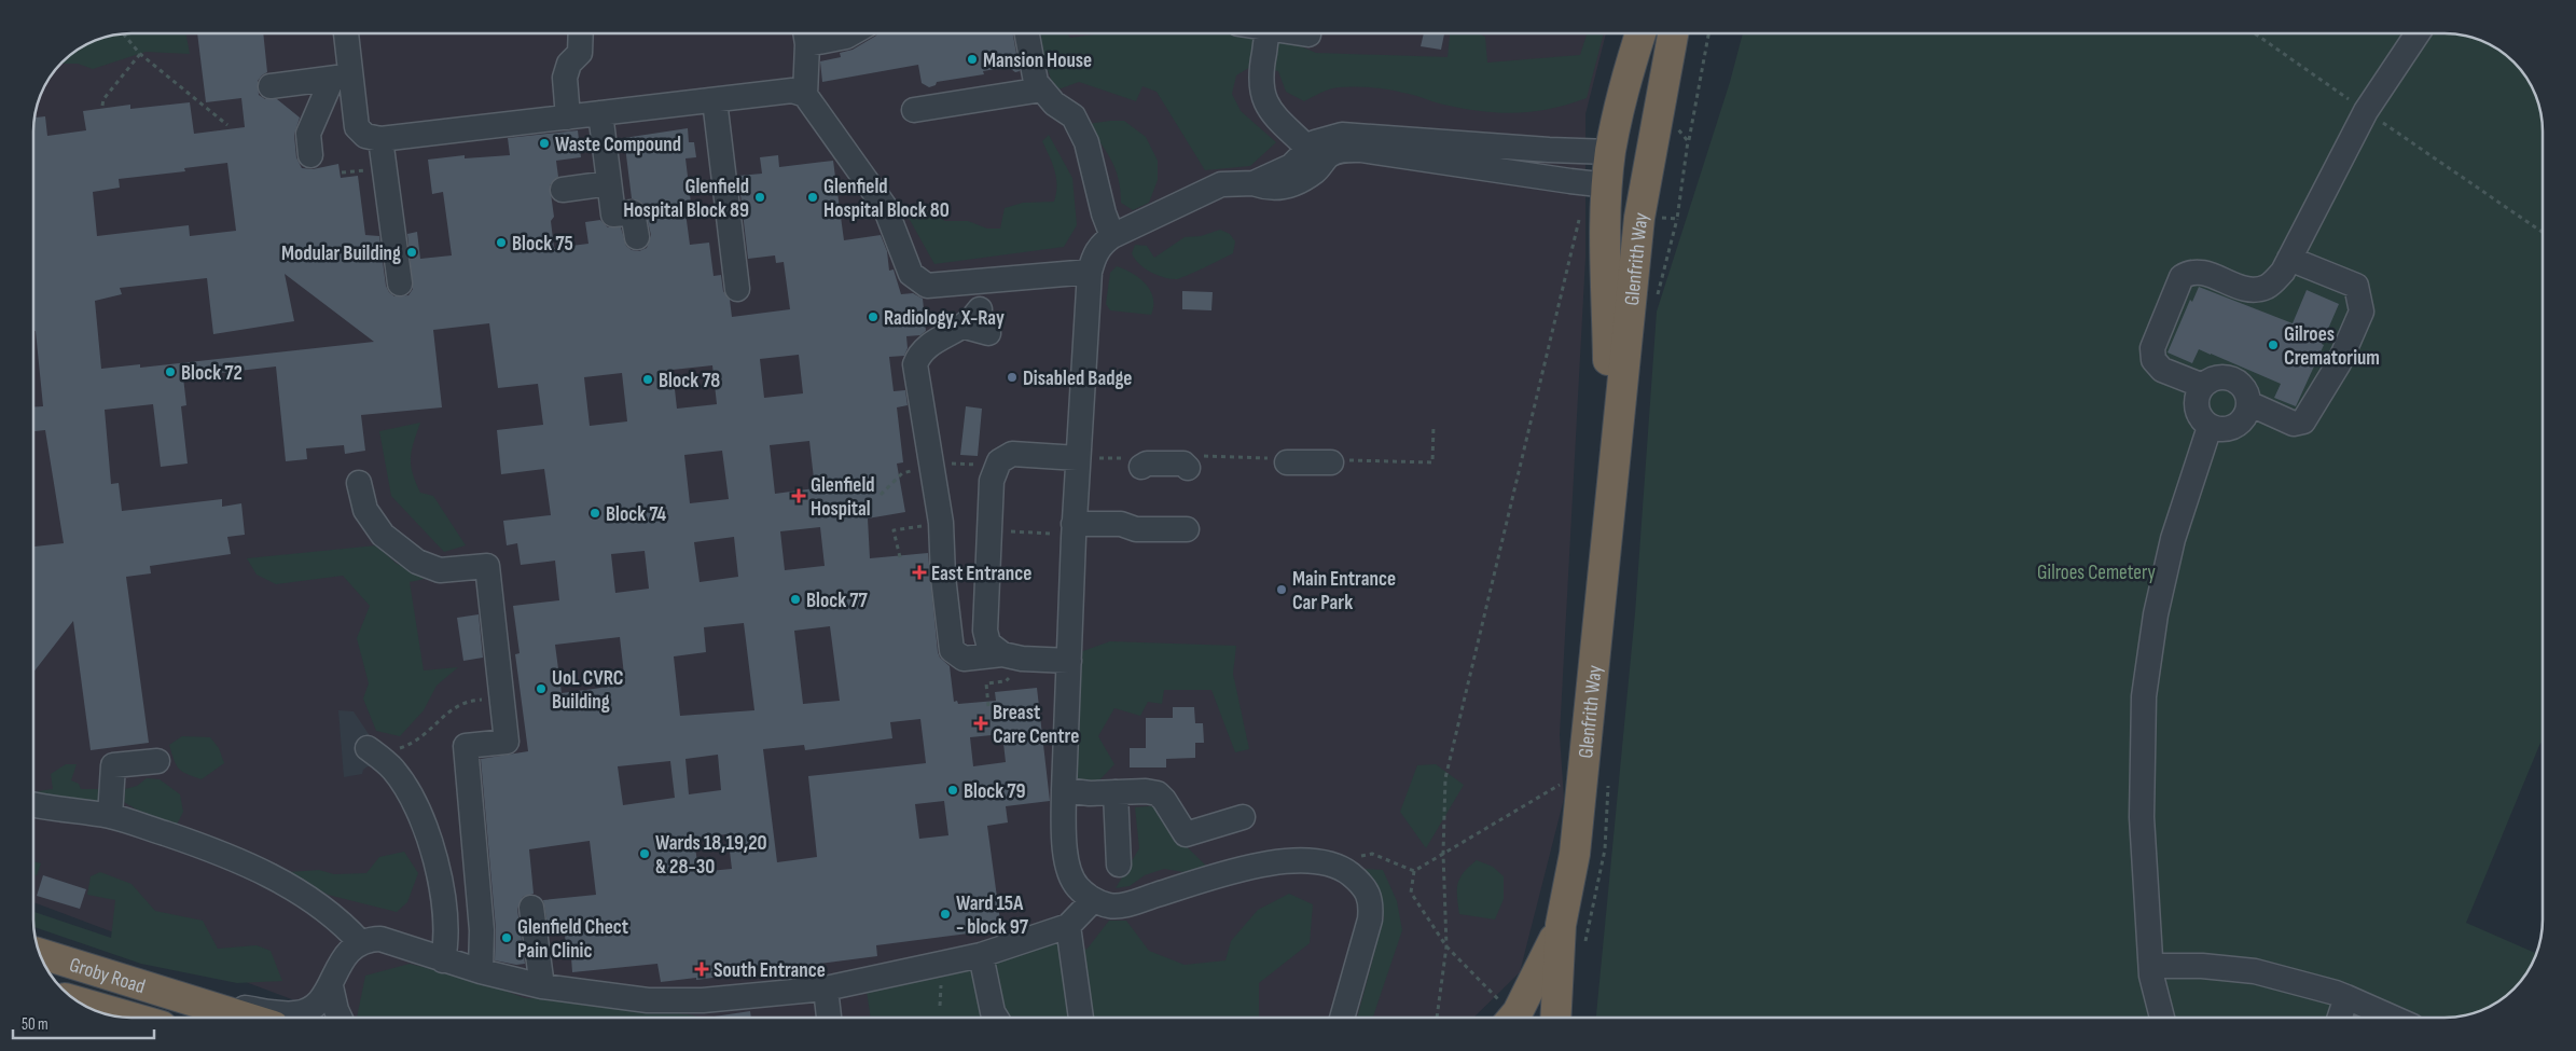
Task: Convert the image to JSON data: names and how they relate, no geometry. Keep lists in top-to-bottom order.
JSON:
{
  "streets": {
    "highway": ["Glenfrith Way", "Groby Road"]
  },
  "parks": ["Gilroes Cemetery"],
  "places": {
    "other": [
      "Mansion House",
      "Waste Compound",
      "Glenfield Hospital Block 89",
      "Glenfield Hospital Block 80",
      "Block 75",
      "Modular Building",
      "Radiology, X-Ray",
      "Gilroes Crematorium",
      "Block 72",
      "Disabled Badge",
      "Block 78",
      "Block 74",
      "Main Entrance Car Park",
      "Block 77",
      "UoL CVRC Building",
      "Block 79",
      "Wards 18,19,20 & 28-30",
      "Ward 15A - block 97",
      "Glenfield Chect Pain Clinic"
    ],
    "health": [
      "Glenfield Hospital",
      "East Entrance",
      "Breast Care Centre",
      "South Entrance"
    ]
  },
  "scale_bar": "50 m"
}
